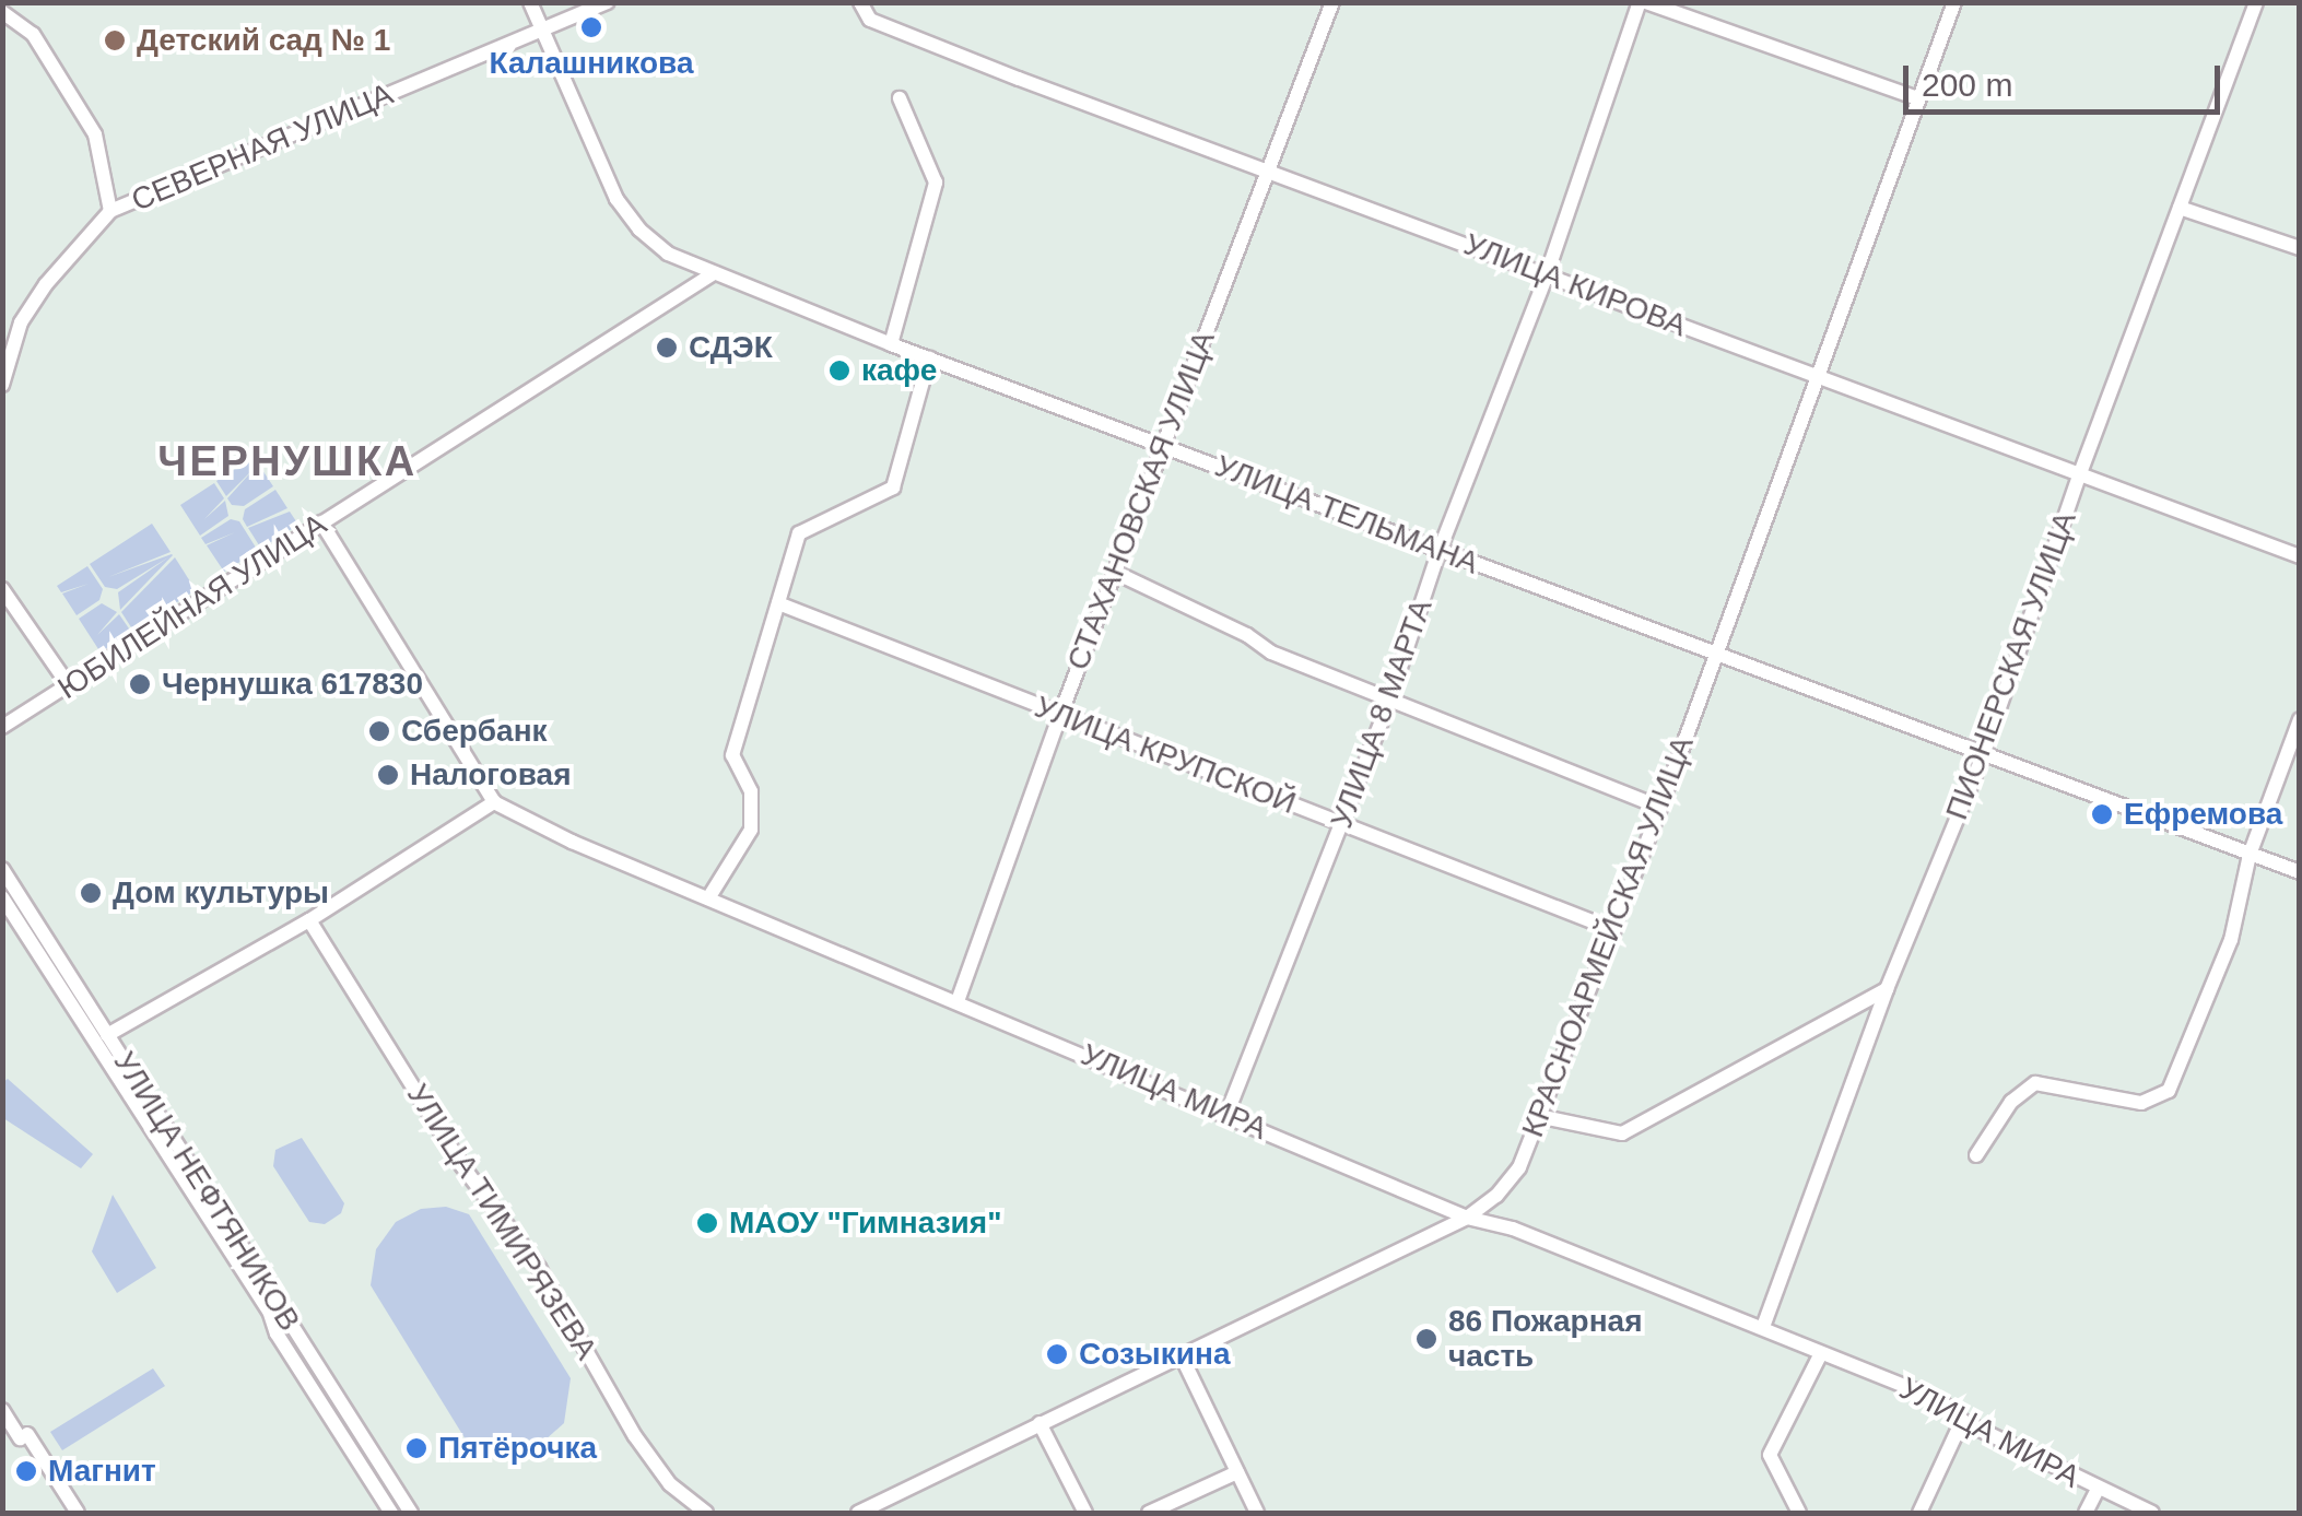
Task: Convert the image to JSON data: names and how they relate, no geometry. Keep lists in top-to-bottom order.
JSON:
{
  "streets": {
    "street": [
      "СЕВЕРНАЯ УЛИЦА",
      "УЛИЦА КИРОВА",
      "СТАХАНОВСКАЯ УЛИЦА",
      "УЛИЦА ТЕЛЬМАНА",
      "ЮБИЛЕЙНАЯ УЛИЦА",
      "ПИОНЕРСКАЯ УЛИЦА",
      "УЛИЦА 8 МАРТА",
      "УЛИЦА КРУПСКОЙ",
      "КРАСНОАРМЕЙСКАЯ УЛИЦА",
      "УЛИЦА МИРА",
      "УЛИЦА НЕФТЯНИКОВ",
      "УЛИЦА ТИМИРЯЗЕВА"
    ]
  },
  "crossings": [
    ["СЕВЕРНАЯ УЛИЦА", "УЛИЦА ТЕЛЬМАНА"],
    ["УЛИЦА КИРОВА", "СТАХАНОВСКАЯ УЛИЦА"],
    ["УЛИЦА КИРОВА", "ПИОНЕРСКАЯ УЛИЦА"],
    ["УЛИЦА КИРОВА", "УЛИЦА 8 МАРТА"],
    ["УЛИЦА КИРОВА", "КРАСНОАРМЕЙСКАЯ УЛИЦА"],
    ["СТАХАНОВСКАЯ УЛИЦА", "УЛИЦА ТЕЛЬМАНА"],
    ["СТАХАНОВСКАЯ УЛИЦА", "УЛИЦА КРУПСКОЙ"],
    ["СТАХАНОВСКАЯ УЛИЦА", "УЛИЦА МИРА"],
    ["УЛИЦА ТЕЛЬМАНА", "ЮБИЛЕЙНАЯ УЛИЦА"],
    ["УЛИЦА ТЕЛЬМАНА", "ПИОНЕРСКАЯ УЛИЦА"],
    ["УЛИЦА ТЕЛЬМАНА", "УЛИЦА 8 МАРТА"],
    ["УЛИЦА ТЕЛЬМАНА", "КРАСНОАРМЕЙСКАЯ УЛИЦА"],
    ["ПИОНЕРСКАЯ УЛИЦА", "УЛИЦА МИРА"],
    ["УЛИЦА 8 МАРТА", "УЛИЦА КРУПСКОЙ"],
    ["УЛИЦА 8 МАРТА", "УЛИЦА МИРА"],
    ["УЛИЦА КРУПСКОЙ", "КРАСНОАРМЕЙСКАЯ УЛИЦА"],
    ["КРАСНОАРМЕЙСКАЯ УЛИЦА", "УЛИЦА МИРА"]
  ],
  "districts": ["ЧЕРНУШКА"],
  "places": [
    "Калашникова",
    "Детский сад № 1",
    "СДЭК",
    "кафе",
    "Чернушка 617830",
    "Сбербанк",
    "Налоговая",
    "Ефремова",
    "Дом культуры",
    "МАОУ \"Гимназия\"",
    "86 Пожарная часть",
    "Созыкина",
    "Пятёрочка",
    "Магнит"
  ],
  "scale_bar": "200 m"
}
